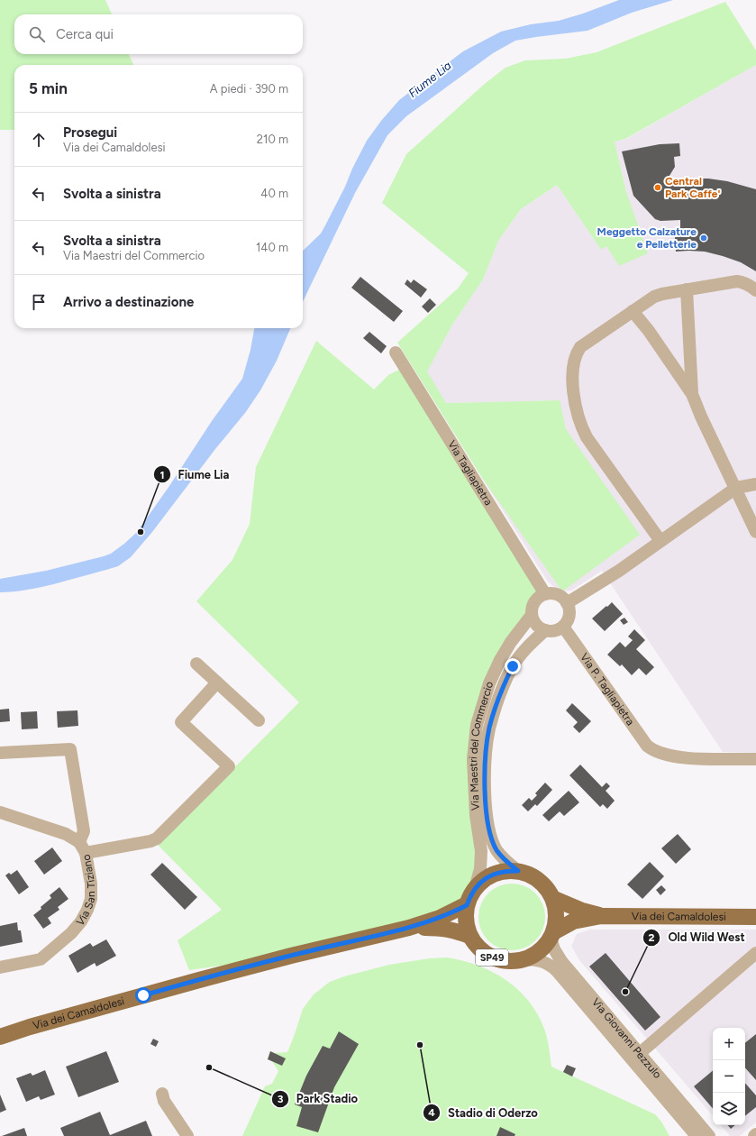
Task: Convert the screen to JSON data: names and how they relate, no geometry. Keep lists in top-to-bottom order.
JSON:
{
  "streets": {
    "main road": ["Via dei Camaldolesi", "SP49"],
    "street": [
      "Via Tagliapietra",
      "Via P. Tagliapietra",
      "Via Maestri del Commercio",
      "Via San Tiziano",
      "Via Giovanni Pezzulo"
    ]
  },
  "crossings": [
    ["Via Tagliapietra", "Via P. Tagliapietra"],
    ["Via Tagliapietra", "Via Maestri del Commercio"],
    ["Via P. Tagliapietra", "Via Maestri del Commercio"],
    ["Via Maestri del Commercio", "Via dei Camaldolesi"],
    ["Via Maestri del Commercio", "SP49"],
    ["Via Maestri del Commercio", "Via Giovanni Pezzulo"],
    ["Via dei Camaldolesi", "SP49"],
    ["Via dei Camaldolesi", "Via Giovanni Pezzulo"],
    ["SP49", "Via Giovanni Pezzulo"]
  ],
  "water": ["Fiume Lia"],
  "places": [
    "Central Park Caffe'",
    "Meggetto Calzature e Pelletterie",
    "Fiume Lia",
    "Old Wild West",
    "Stadio di Oderzo",
    "Park Stadio"
  ],
  "page": {
    "search": "Cerca qui",
    "heading": ["5 min", "A piedi · 390 m"],
    "list": [
      ["Prosegui", "Via dei Camaldolesi", "210 m"],
      ["Svolta a sinistra", "40 m"],
      ["Svolta a sinistra", "Via Maestri del Commercio", "140 m"],
      "Arrivo a destinazione"
    ],
    "map_buttons": ["+", "−"]
  }
}
